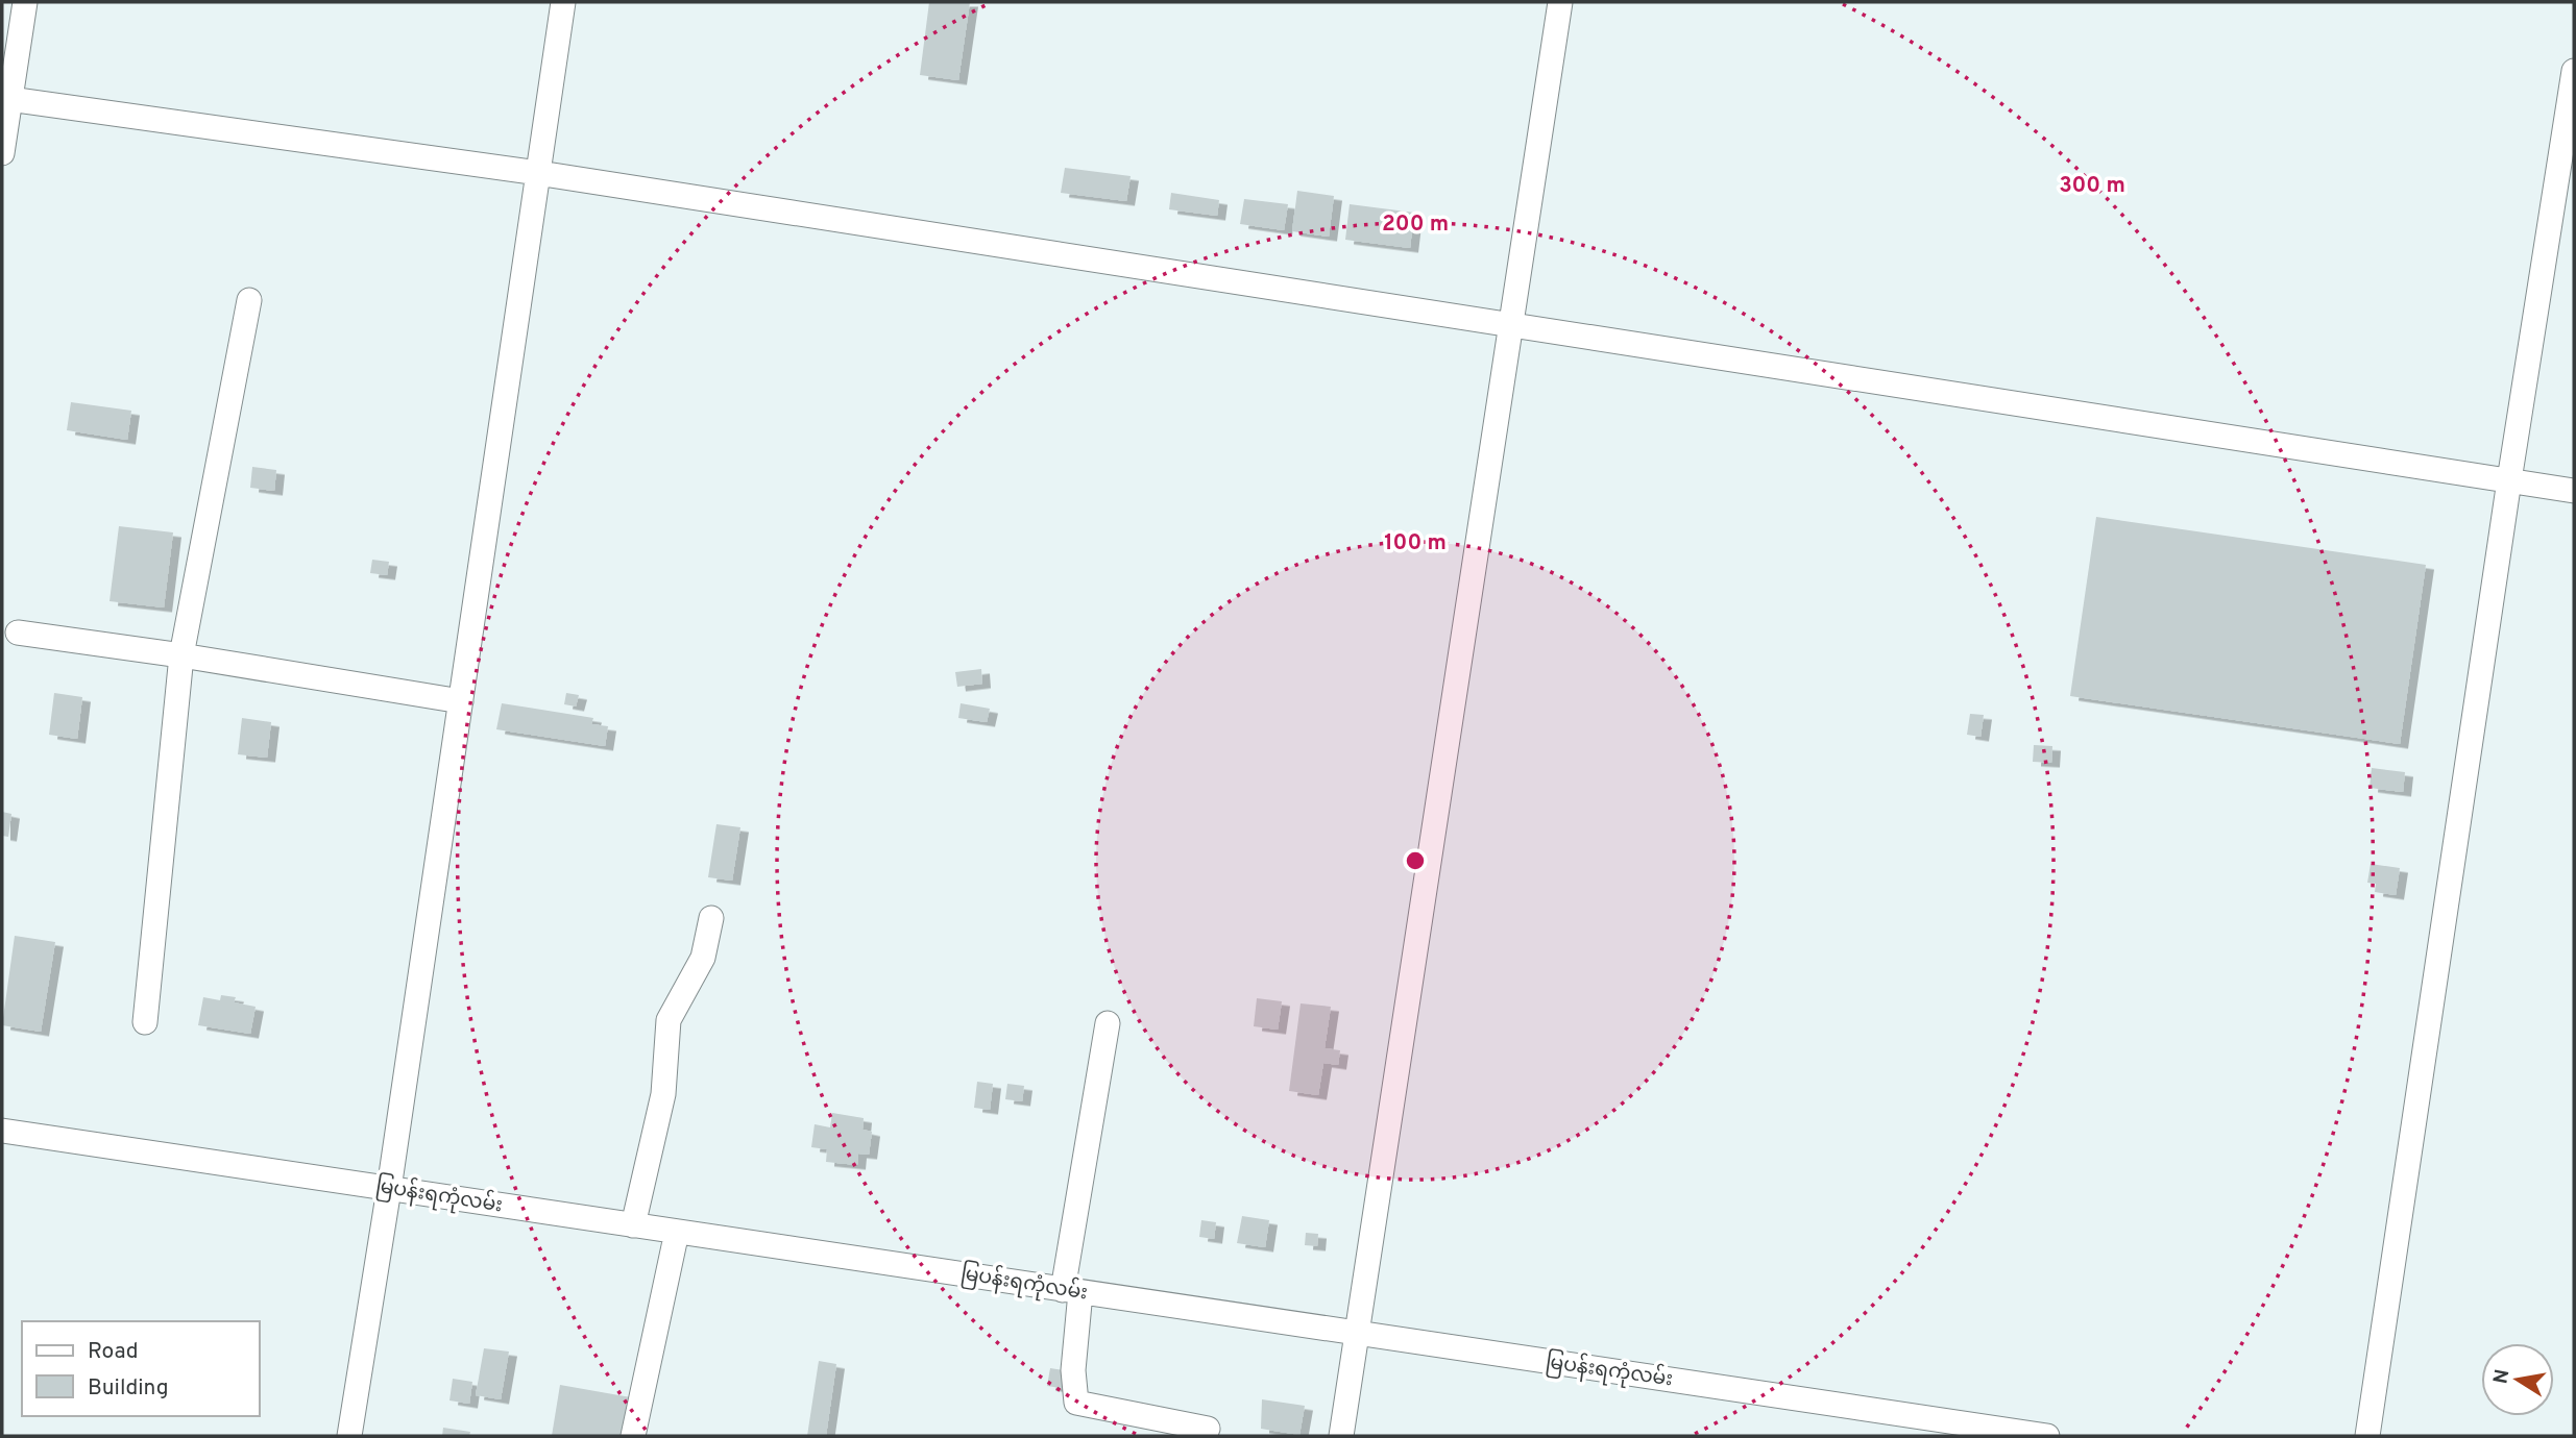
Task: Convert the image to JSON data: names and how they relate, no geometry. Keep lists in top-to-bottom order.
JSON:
{
  "streets": {
    "street": ["မြပန်းရကုံလမ်း"]
  },
  "legend": ["Road", "Building"],
  "north": "left",
  "rings": ["300 m", "200 m", "100 m"]
}
